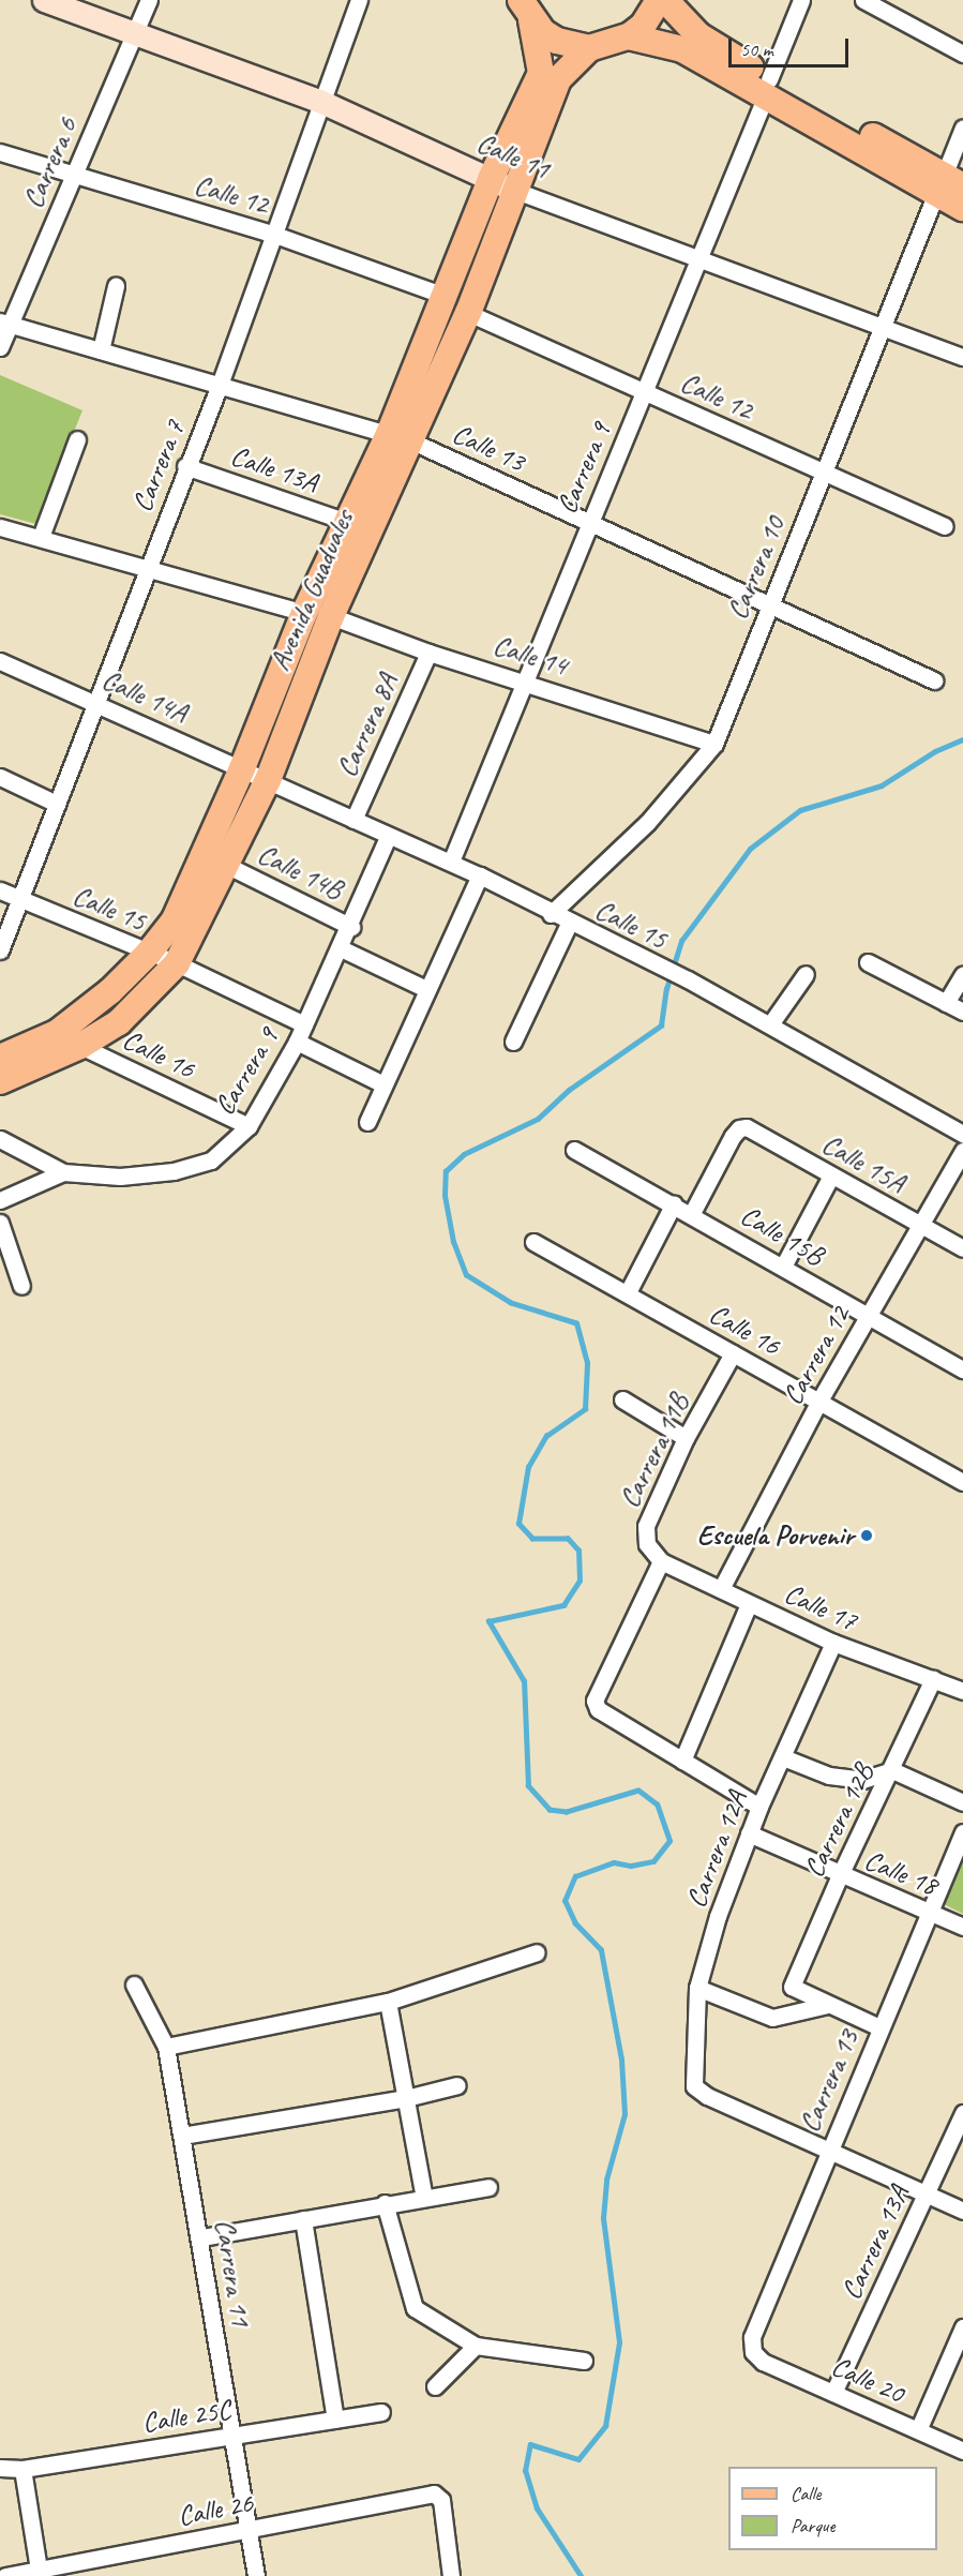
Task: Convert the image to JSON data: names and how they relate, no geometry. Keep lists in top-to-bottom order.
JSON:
{
  "streets": {
    "main road": ["Calle 11", "Avenida Guaduales"],
    "street": [
      "Carrera 6",
      "Calle 12",
      "Calle 13",
      "Carrera 7",
      "Carrera 9",
      "Calle 13A",
      "Carrera 10",
      "Calle 14",
      "Calle 14A",
      "Carrera 8A",
      "Calle 14B",
      "Calle 15",
      "Calle 16",
      "Calle 15A",
      "Calle 15B",
      "Carrera 12",
      "Carrera 11B",
      "Calle 17",
      "Carrera 12B",
      "Carrera 12A",
      "Calle 18",
      "Carrera 13",
      "Carrera 13A",
      "Carrera 11",
      "Calle 20",
      "Calle 25C",
      "Calle 26"
    ]
  },
  "crossings": [
    ["Calle 11", "Carrera 6"],
    ["Calle 11", "Carrera 7"],
    ["Calle 11", "Carrera 9"],
    ["Calle 11", "Carrera 10"],
    ["Calle 11", "Avenida Guaduales"],
    ["Carrera 6", "Calle 12"],
    ["Carrera 6", "Calle 13"],
    ["Calle 12", "Carrera 7"],
    ["Calle 12", "Carrera 9"],
    ["Calle 12", "Carrera 10"],
    ["Calle 12", "Avenida Guaduales"],
    ["Calle 13", "Carrera 7"],
    ["Calle 13", "Carrera 9"],
    ["Calle 13", "Carrera 10"],
    ["Calle 13", "Avenida Guaduales"],
    ["Carrera 7", "Calle 13A"],
    ["Carrera 7", "Calle 14A"],
    ["Carrera 7", "Calle 15"],
    ["Carrera 9", "Calle 14"],
    ["Carrera 9", "Calle 14B"],
    ["Carrera 9", "Calle 15"],
    ["Carrera 9", "Calle 16"],
    ["Calle 13A", "Avenida Guaduales"],
    ["Carrera 10", "Calle 14"],
    ["Carrera 10", "Calle 15"],
    ["Avenida Guaduales", "Calle 14"],
    ["Avenida Guaduales", "Calle 14A"],
    ["Avenida Guaduales", "Calle 14B"],
    ["Avenida Guaduales", "Calle 15"],
    ["Avenida Guaduales", "Calle 16"],
    ["Calle 14", "Carrera 8A"],
    ["Calle 14A", "Calle 15"],
    ["Carrera 8A", "Calle 15"],
    ["Calle 16", "Carrera 12"],
    ["Calle 16", "Carrera 11B"],
    ["Calle 15A", "Calle 15B"],
    ["Calle 15A", "Carrera 12"],
    ["Calle 15B", "Carrera 12"],
    ["Carrera 12", "Calle 17"],
    ["Carrera 11B", "Calle 17"],
    ["Calle 17", "Carrera 12B"],
    ["Calle 17", "Carrera 12A"],
    ["Carrera 12B", "Calle 18"],
    ["Carrera 12A", "Calle 18"],
    ["Carrera 12A", "Carrera 13"],
    ["Calle 18", "Carrera 13"],
    ["Carrera 13", "Calle 20"],
    ["Carrera 13A", "Calle 20"],
    ["Carrera 11", "Calle 25C"],
    ["Carrera 11", "Calle 26"]
  ],
  "places": ["Escuela Porvenir"],
  "legend": ["Calle", "Parque"],
  "scale_bar": "50 m"
}
